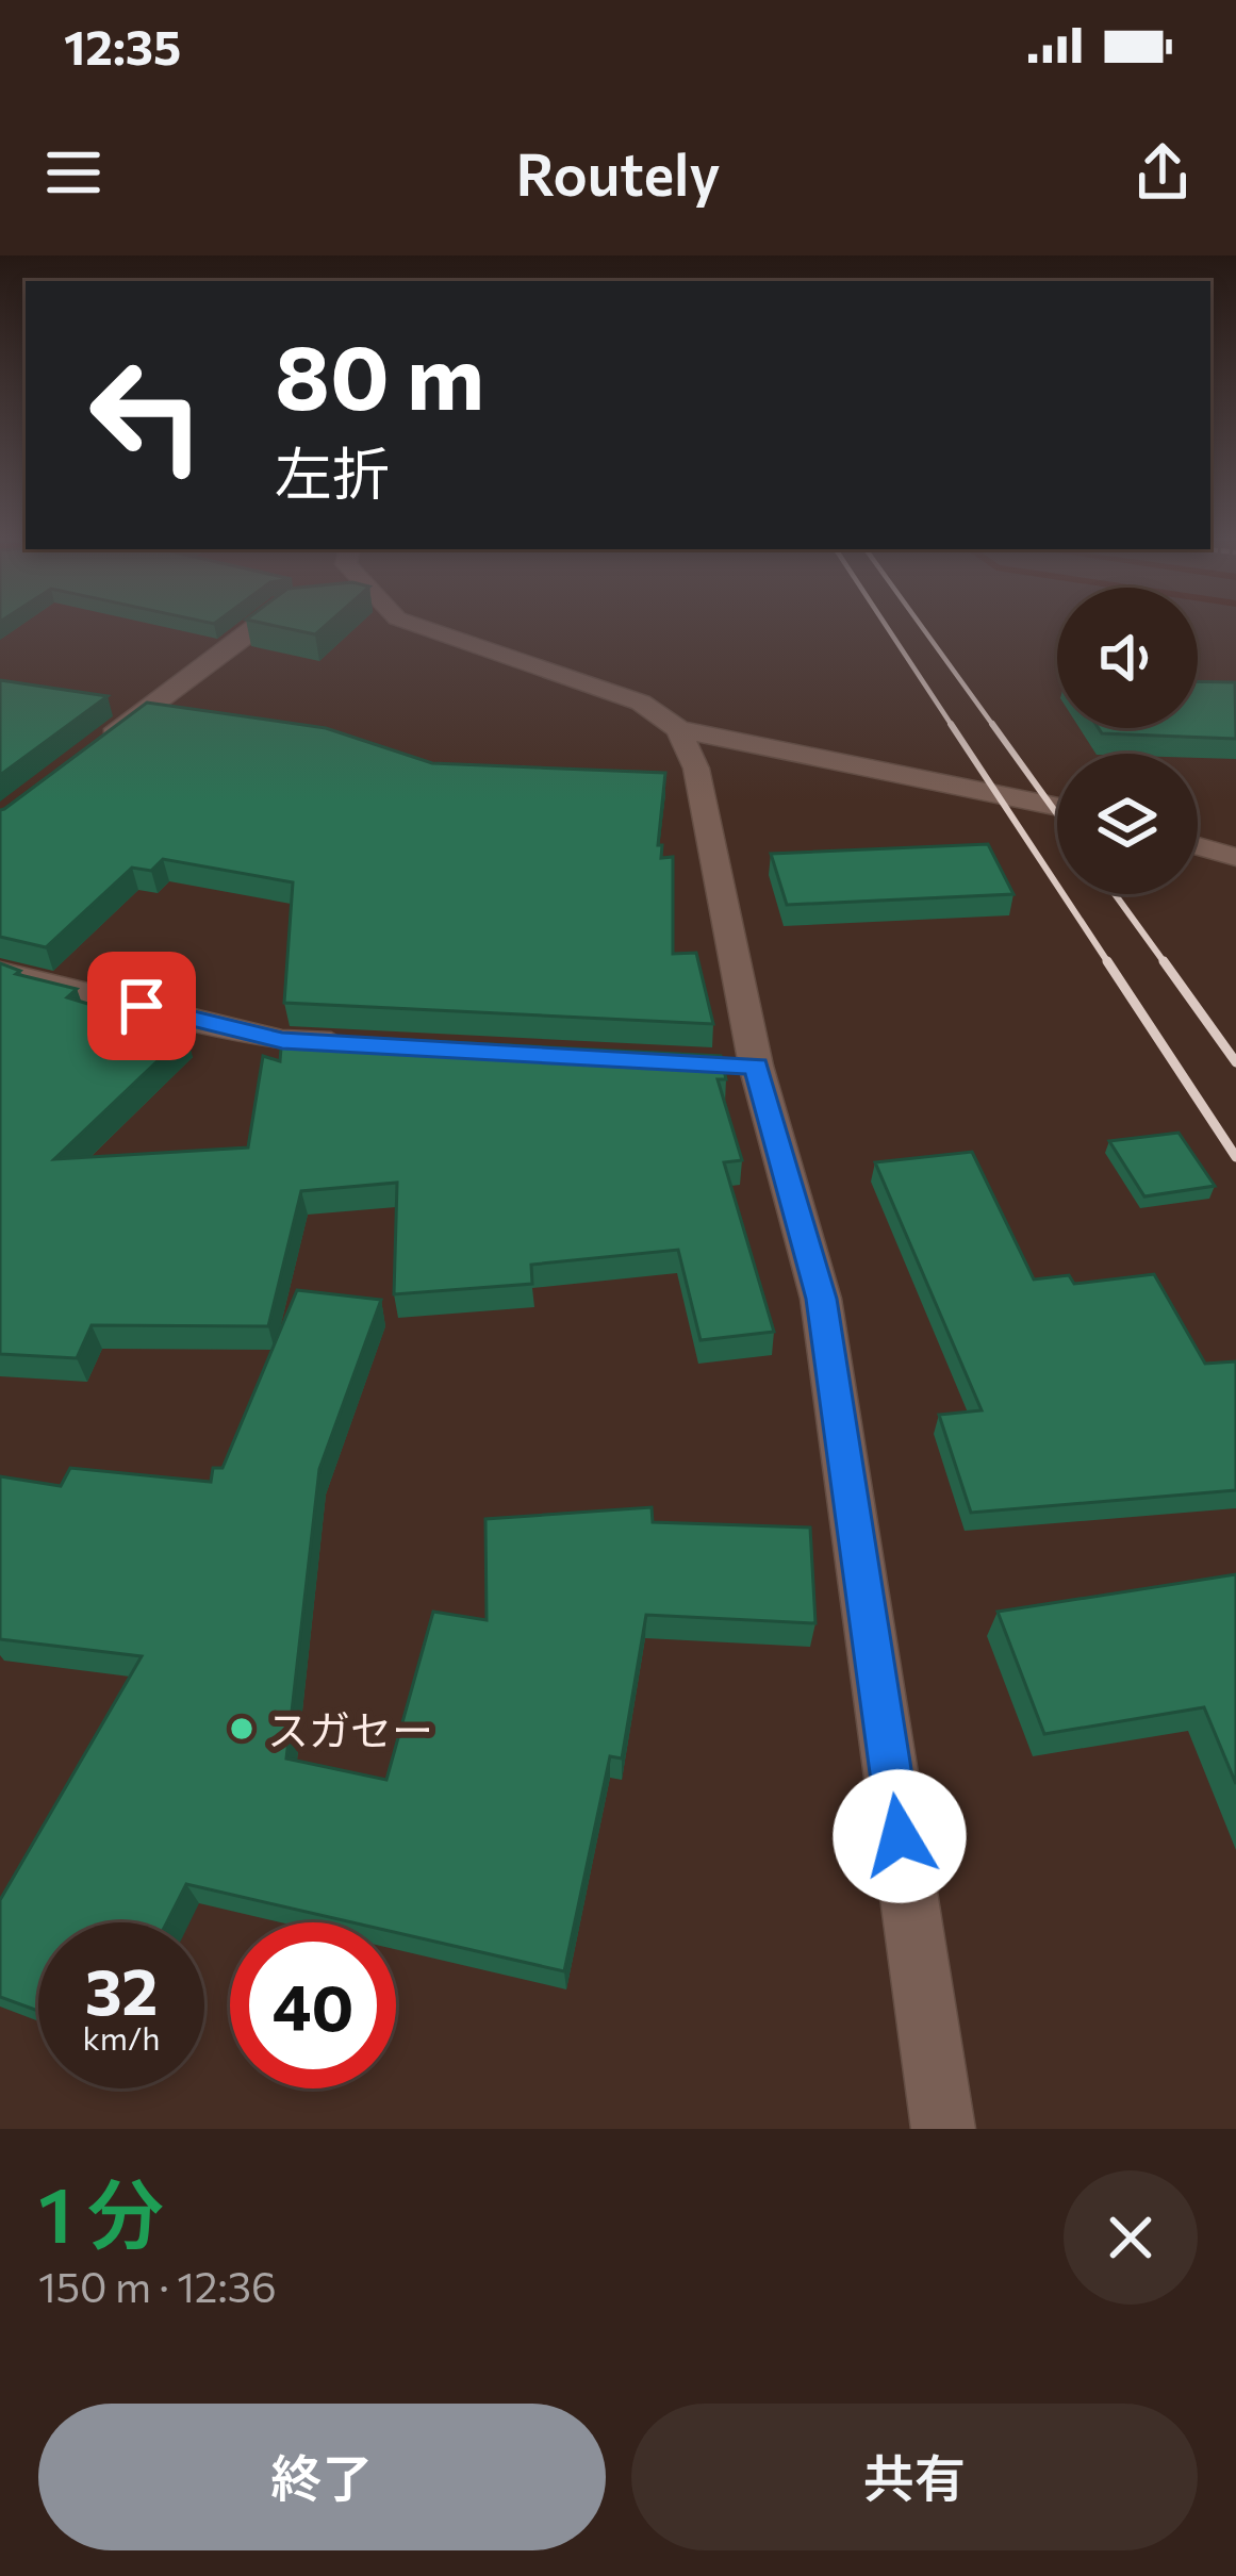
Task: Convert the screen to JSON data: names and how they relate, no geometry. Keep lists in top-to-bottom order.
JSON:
{
  "places": ["スガセー"],
  "page": {
    "status": "12:35",
    "header": "Routely",
    "turn": ["80 m", "左折"],
    "speed": "32 km/h",
    "limit": "40",
    "heading": ["1 分", "150 m · 12:36"],
    "buttons": ["終了", "共有"]
  }
}
